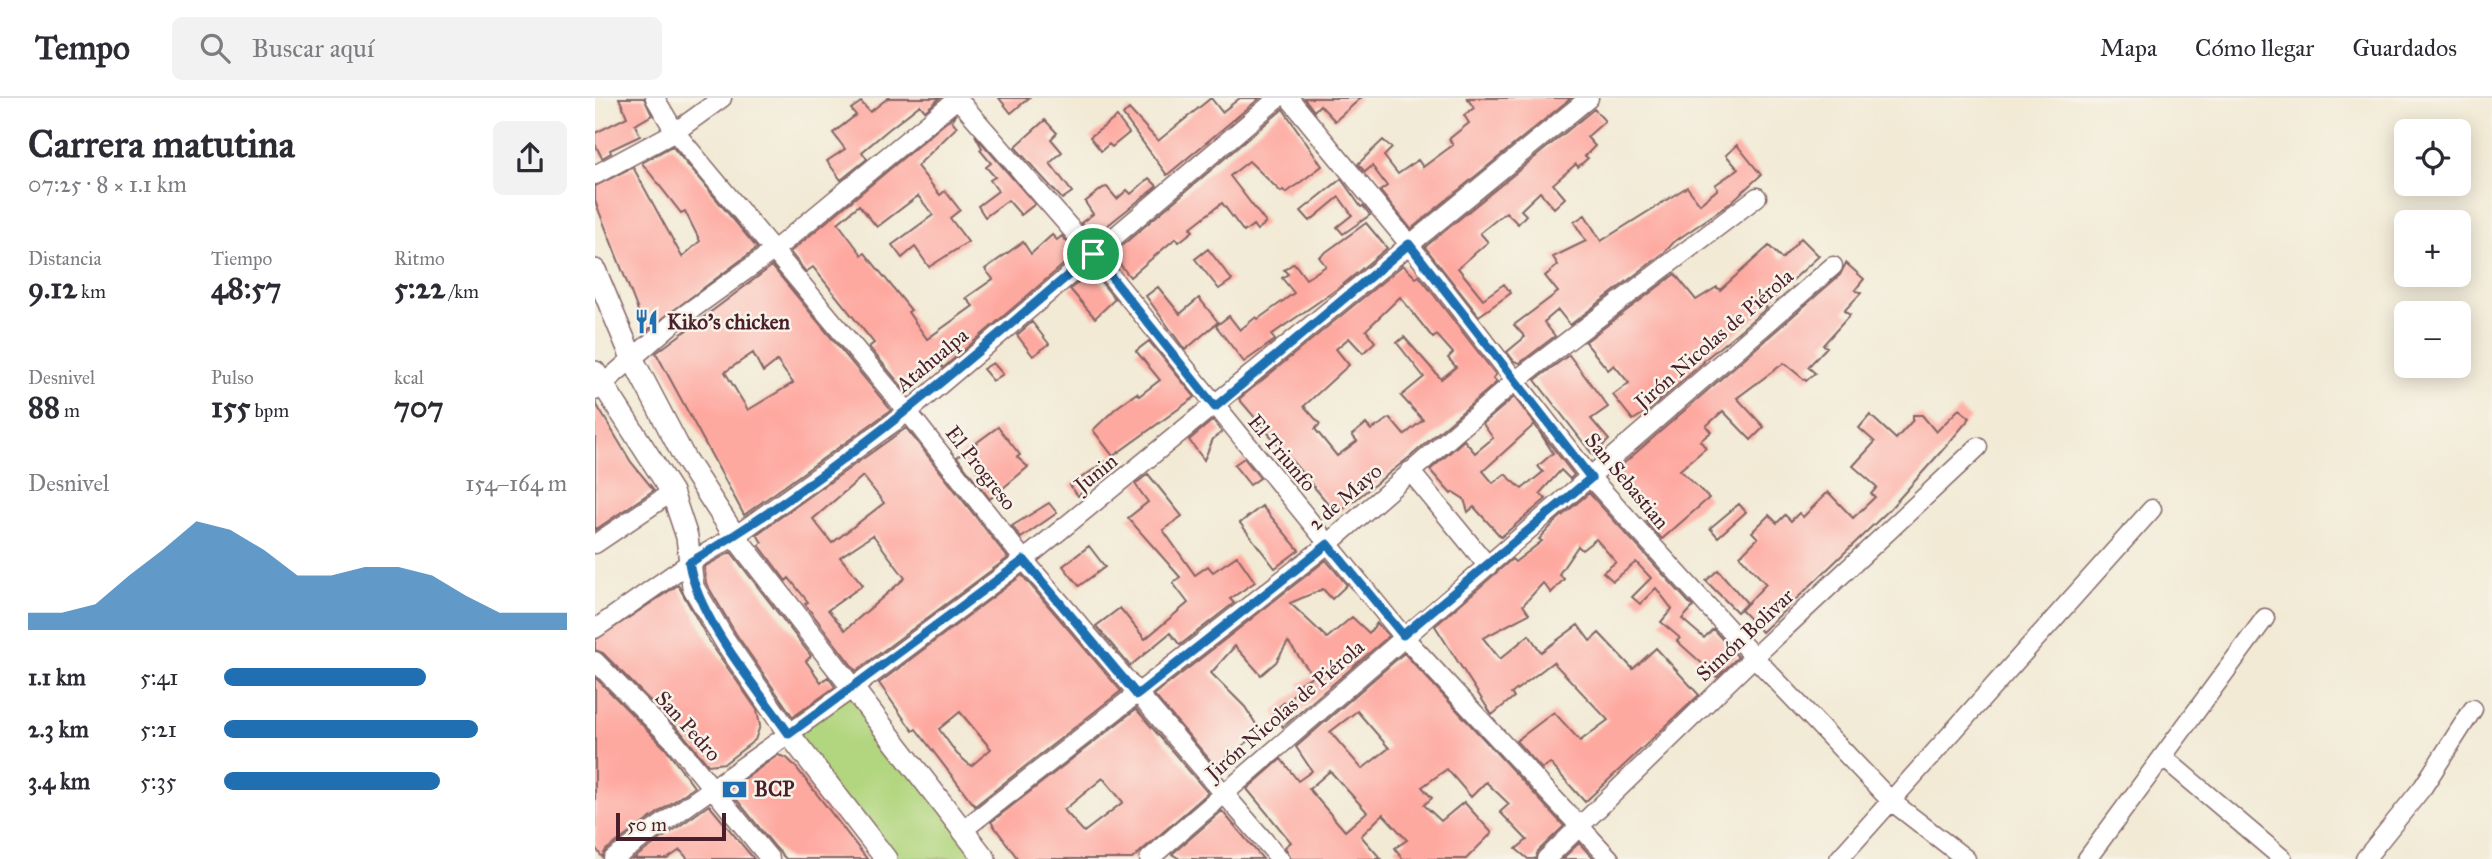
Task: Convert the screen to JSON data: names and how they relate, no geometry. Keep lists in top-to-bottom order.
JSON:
{
  "streets": {
    "street": [
      "Jirón Nicolas de Piérola",
      "Atahualpa",
      "El Triunfo",
      "El Progreso",
      "Junin",
      "San Sebastian",
      "2 de Mayo",
      "Simón Bolivar",
      "San Pedro"
    ]
  },
  "crossings": [
    ["Jirón Nicolas de Piérola", "El Triunfo"],
    ["Jirón Nicolas de Piérola", "El Progreso"],
    ["Jirón Nicolas de Piérola", "San Sebastian"],
    ["Atahualpa", "El Triunfo"],
    ["Atahualpa", "El Progreso"],
    ["El Triunfo", "Junin"],
    ["El Triunfo", "2 de Mayo"],
    ["El Triunfo", "Simón Bolivar"],
    ["El Progreso", "Junin"],
    ["El Progreso", "2 de Mayo"],
    ["Junin", "San Sebastian"],
    ["Junin", "San Pedro"],
    ["San Sebastian", "2 de Mayo"],
    ["San Sebastian", "Simón Bolivar"]
  ],
  "places": {
    "restaurant": ["Kiko's chicken"],
    "bank": ["BCP"]
  },
  "scale_bar": "50 m",
  "page": {
    "header": "Tempo",
    "search": "Buscar aquí",
    "nav": ["Mapa", "Cómo llegar", "Guardados"],
    "heading": ["Carrera matutina", "07:25 · 8 × 1.1 km"],
    "map_buttons": ["+", "−"],
    "stats": [
      ["Distancia", "9.12 km"],
      ["Tiempo", "48:57"],
      ["Ritmo", "5:22 /km"],
      ["Desnivel", "88 m"],
      ["Pulso", "155 bpm"],
      ["kcal", "707"]
    ],
    "chart": ["Desnivel", "154–164 m"],
    "list": [
      {
        "name": "1.1 km",
        "note": "5:41"
      },
      {
        "name": "2.3 km",
        "note": "5:21"
      },
      {
        "name": "3.4 km",
        "note": "5:35"
      }
    ],
    "scale": "50 m"
  }
}
